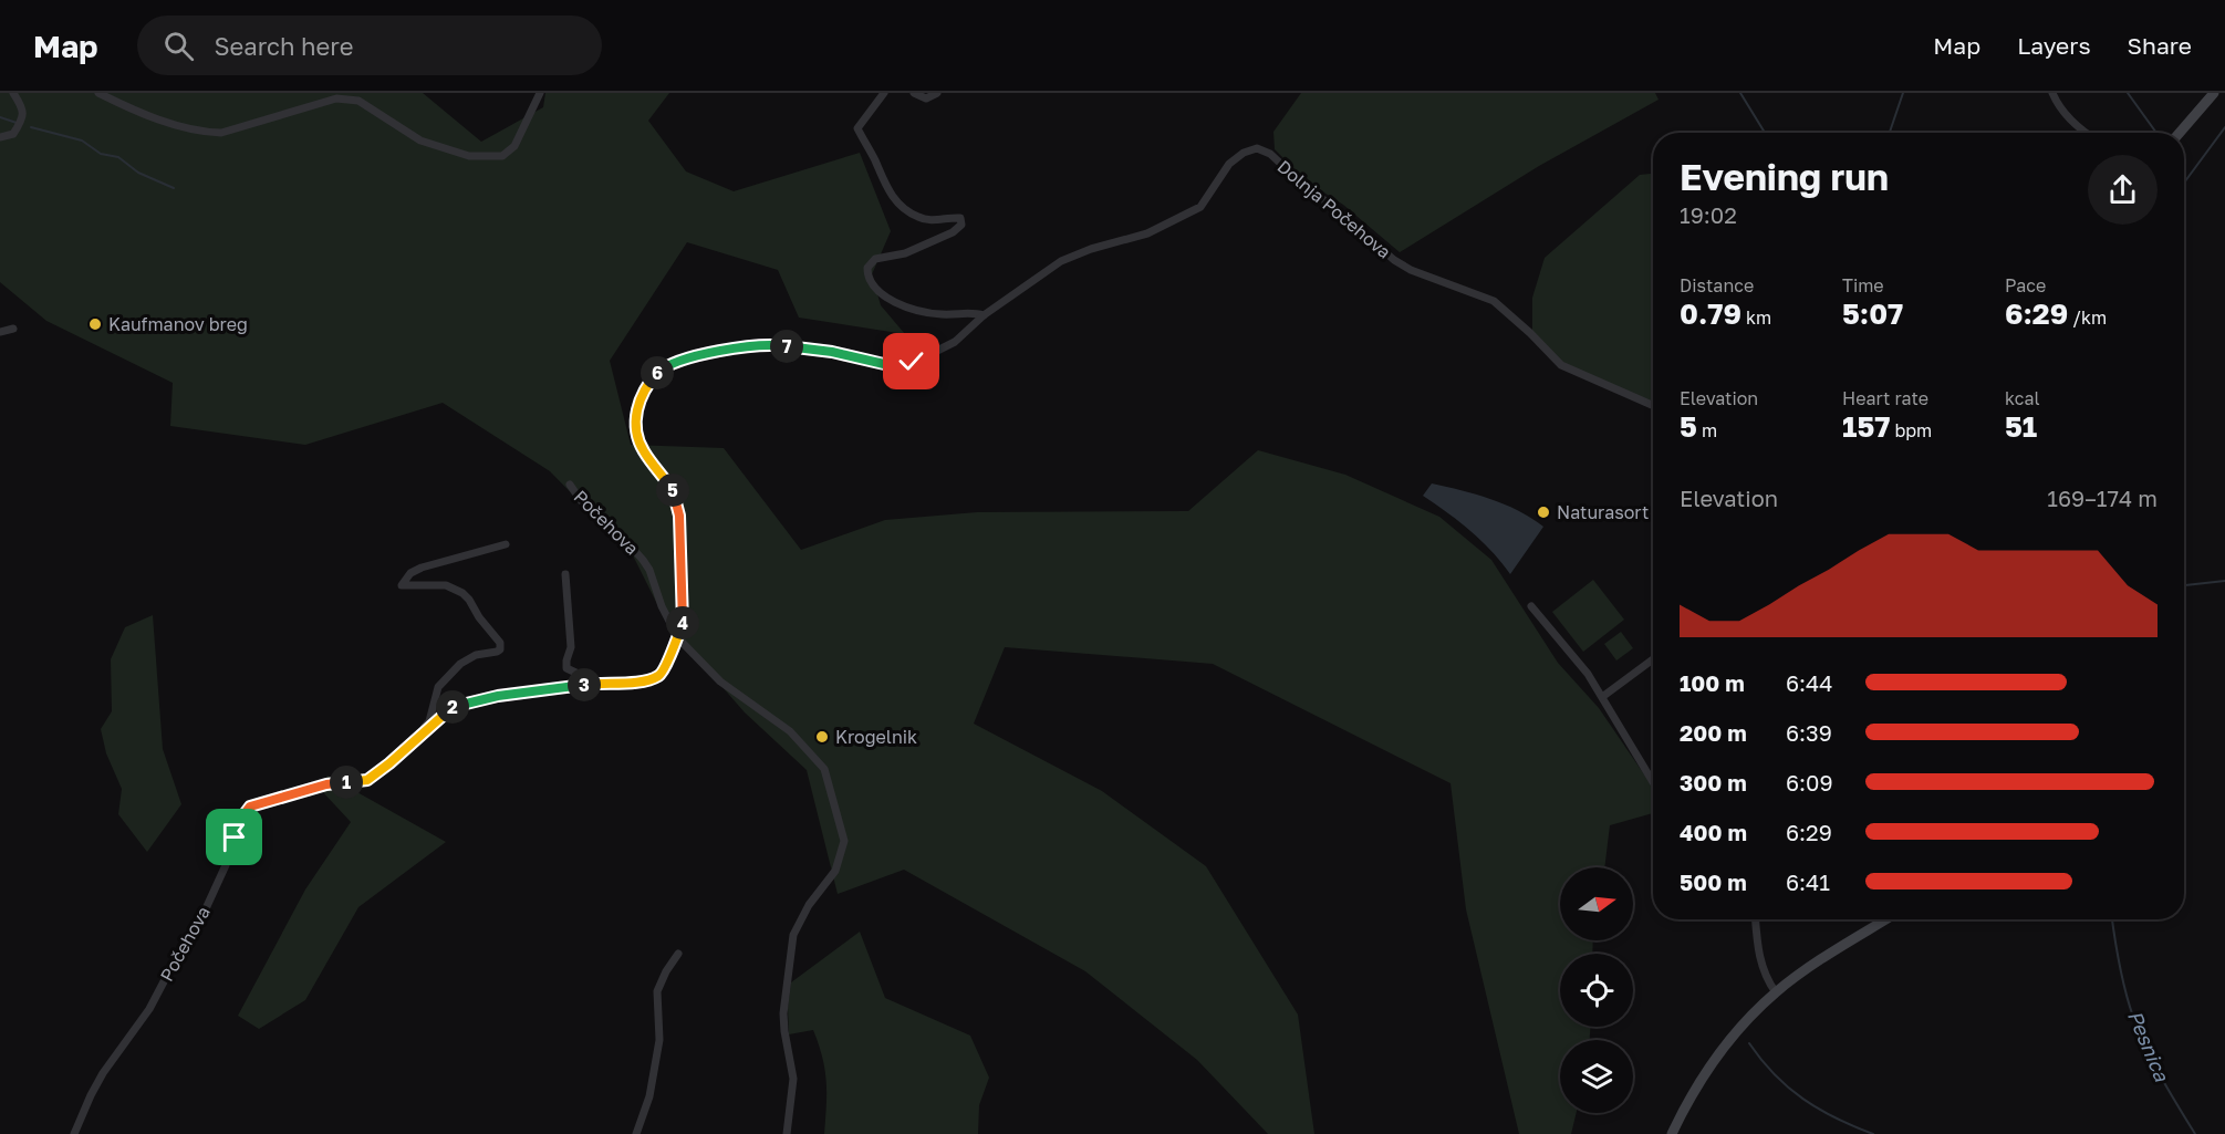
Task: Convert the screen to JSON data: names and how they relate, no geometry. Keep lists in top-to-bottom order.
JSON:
{
  "streets": {
    "street": ["Dolnja Počehova", "Počehova"]
  },
  "crossings": [
    ["Dolnja Počehova", "Počehova"]
  ],
  "water": ["Pesnica"],
  "places": ["Kaufmanov breg", "Naturasort", "Krogelnik"],
  "north": "right",
  "page": {
    "header": "Map",
    "search": "Search here",
    "nav": ["Map", "Layers", "Share"],
    "heading": ["Evening run", "19:02"],
    "stats": [
      ["Distance", "0.79 km"],
      ["Time", "5:07"],
      ["Pace", "6:29 /km"],
      ["Elevation", "5 m"],
      ["Heart rate", "157 bpm"],
      ["kcal", "51"]
    ],
    "pins": [
      "7",
      "6",
      "5",
      "4",
      "3",
      "2",
      "1"
    ],
    "chart": ["Elevation", "169–174 m"],
    "list": [
      {
        "name": "100 m",
        "note": "6:44"
      },
      {
        "name": "200 m",
        "note": "6:39"
      },
      {
        "name": "300 m",
        "note": "6:09"
      },
      {
        "name": "400 m",
        "note": "6:29"
      },
      {
        "name": "500 m",
        "note": "6:41"
      }
    ]
  }
}
